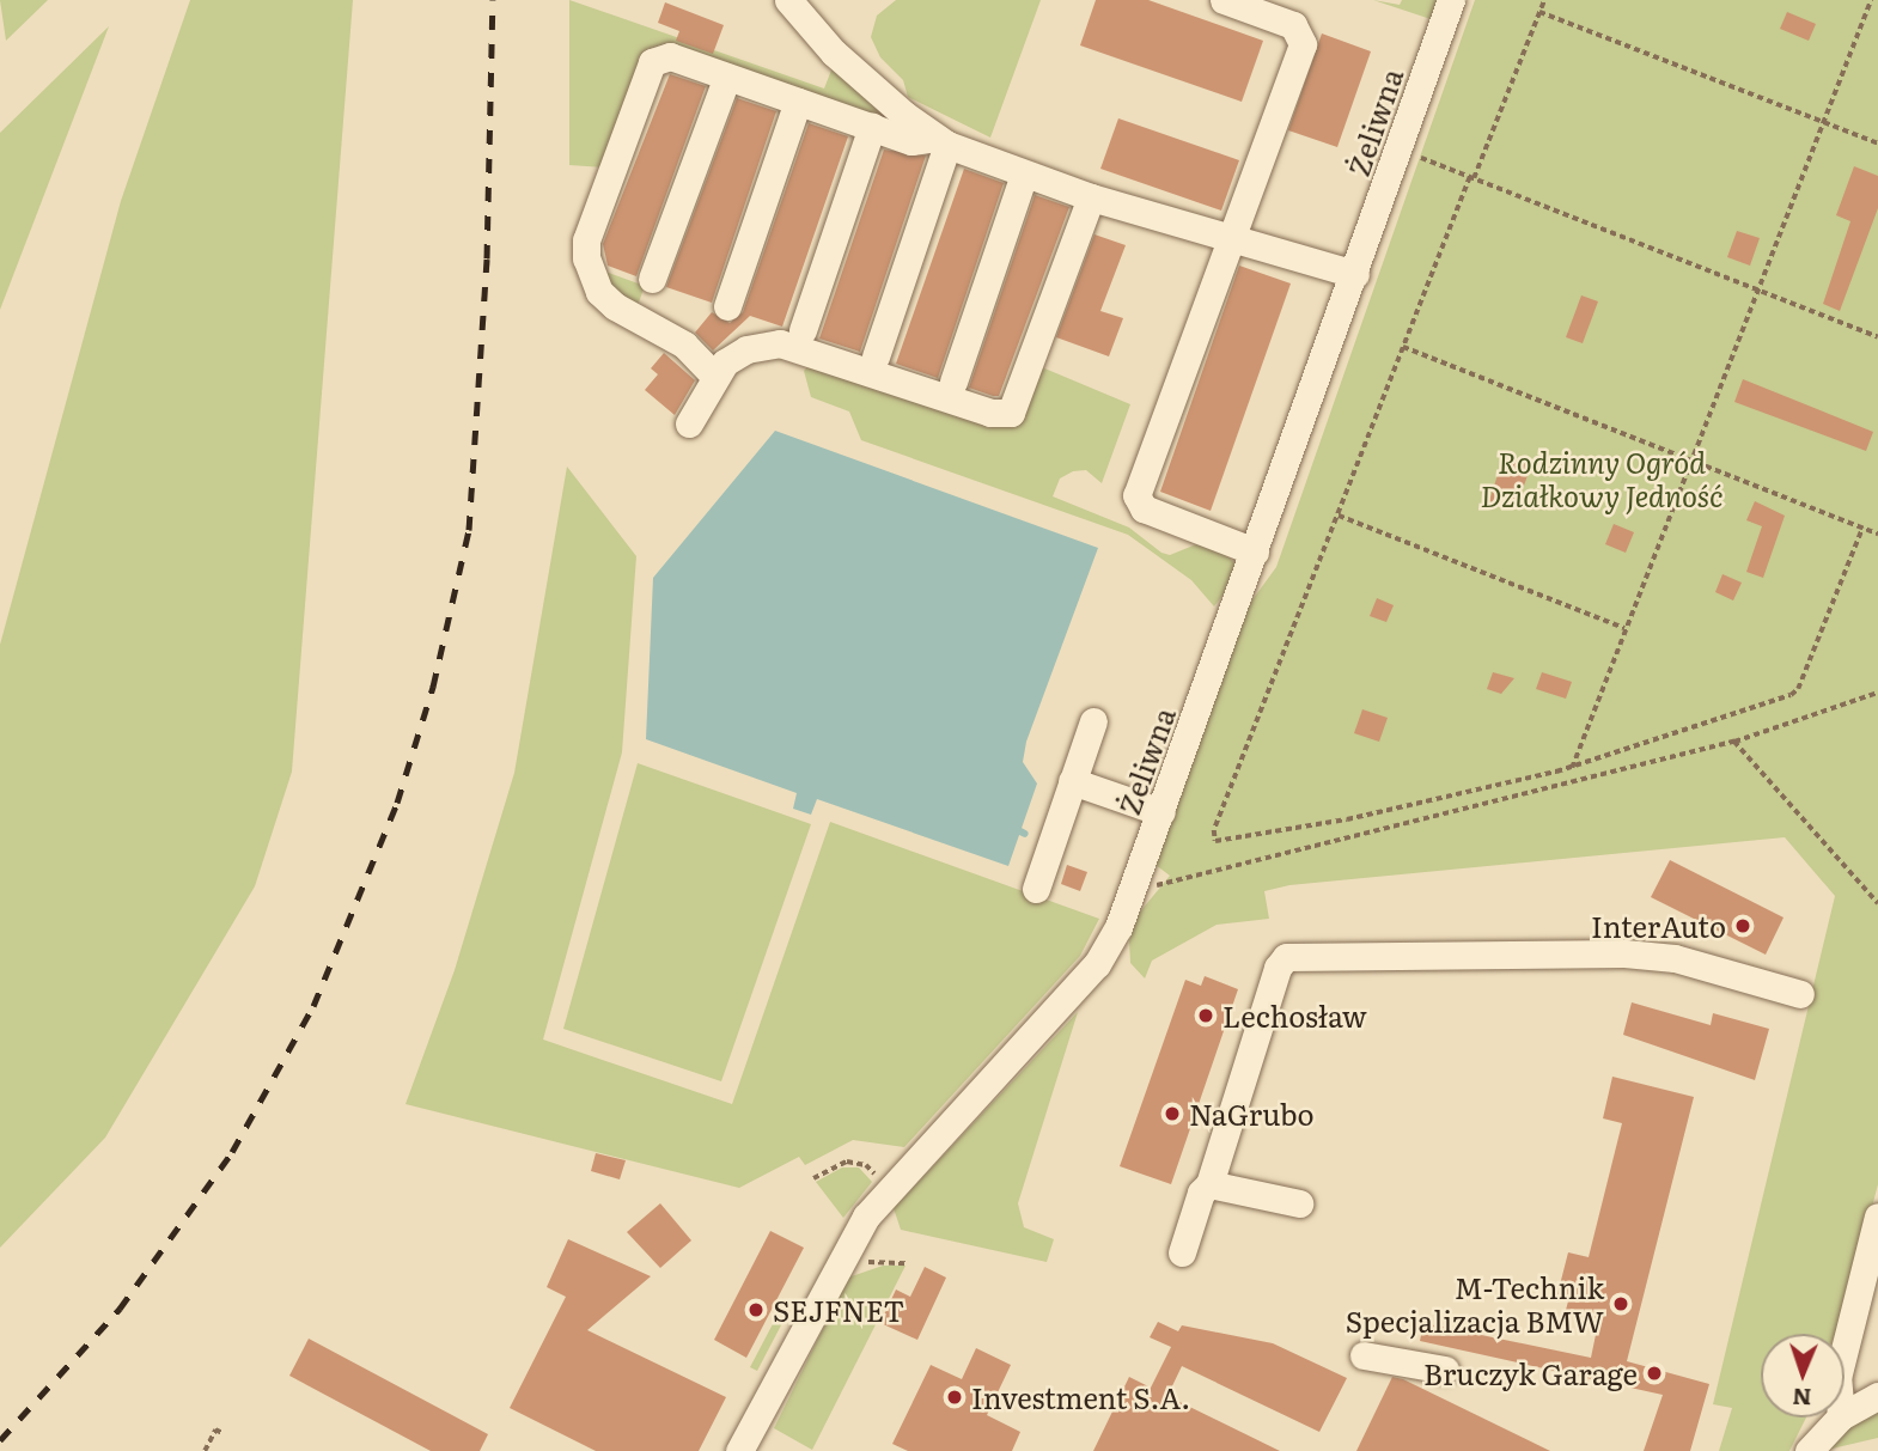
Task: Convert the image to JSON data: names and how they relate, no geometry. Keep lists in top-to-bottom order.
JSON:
{
  "streets": {
    "street": ["Żeliwna"]
  },
  "parks": ["Rodzinny Ogród Działkowy Jedność"],
  "places": [
    "InterAuto",
    "Lechosław",
    "NaGrubo",
    "M-Technik Specjalizacja BMW",
    "SEJFNET",
    "Bruczyk Garage",
    "Investment S.A."
  ],
  "north": "bottom"
}
